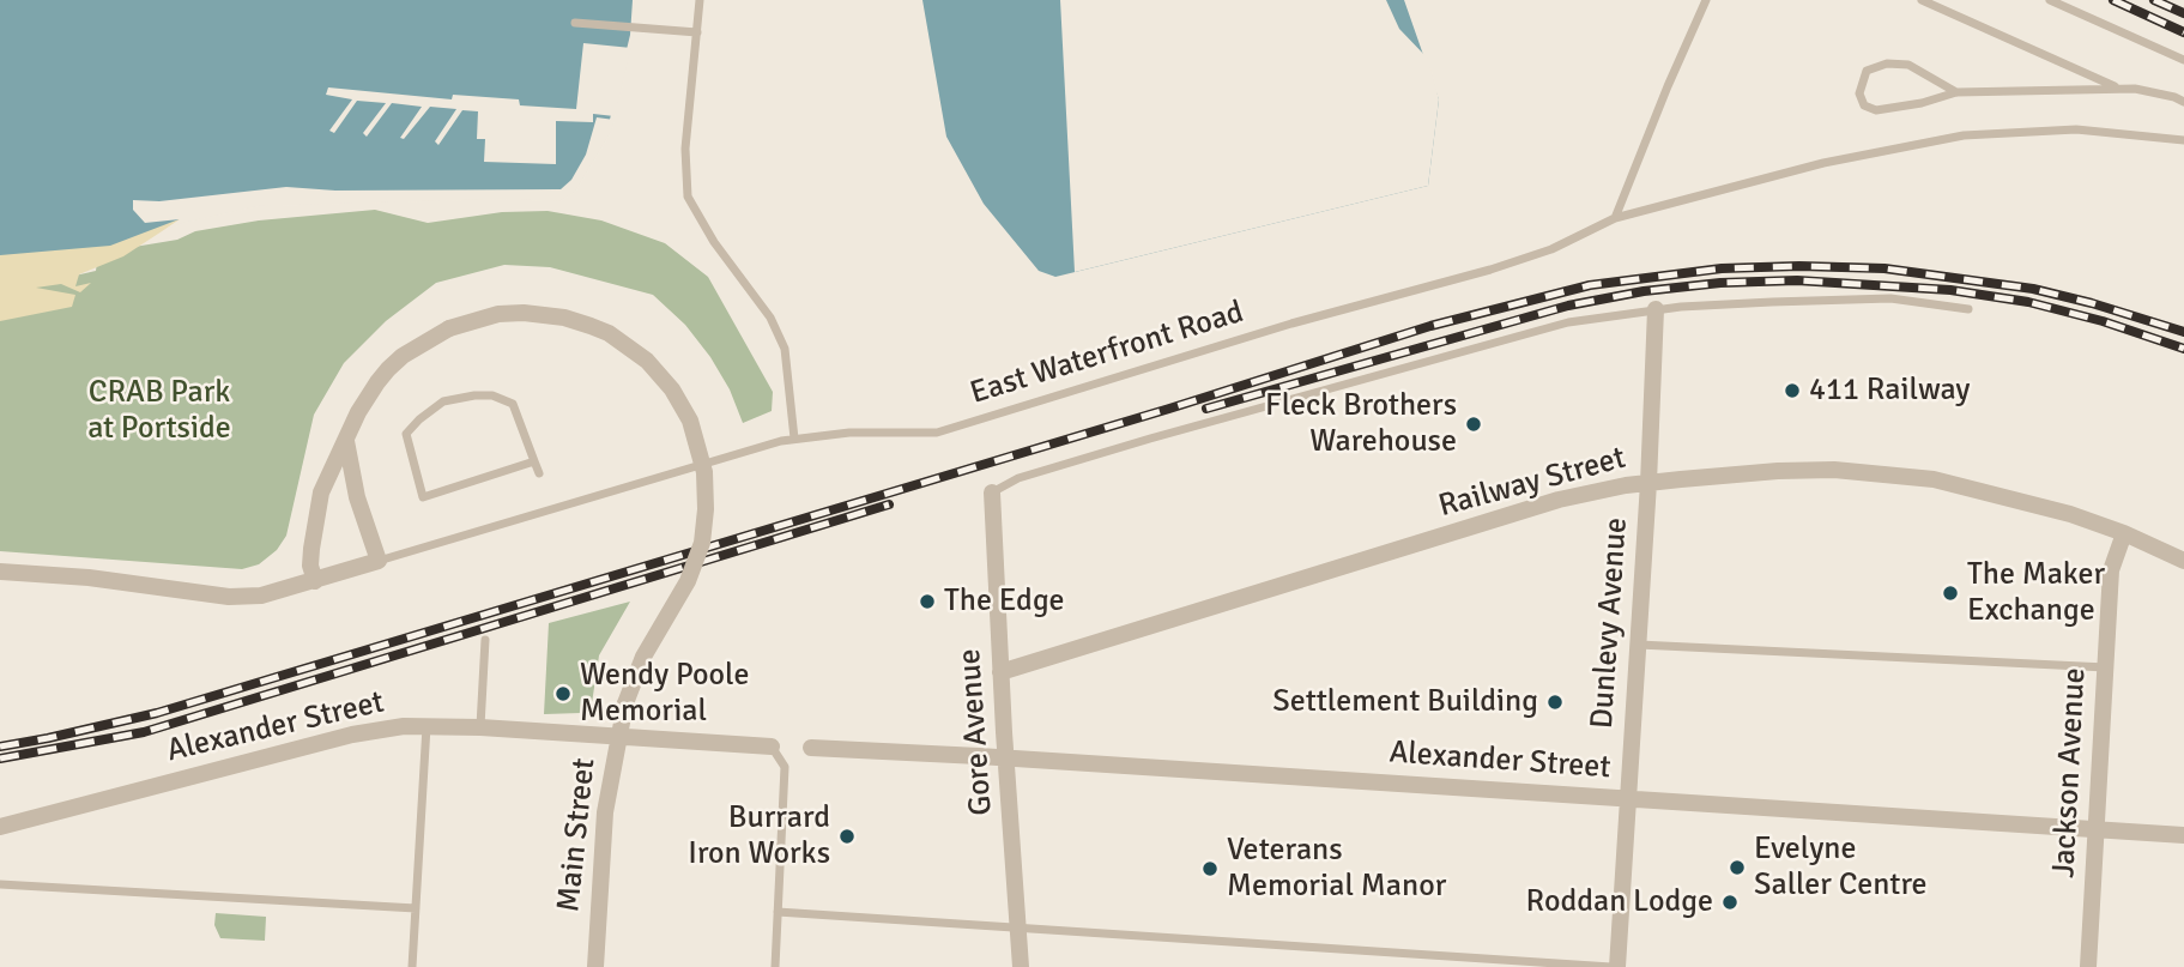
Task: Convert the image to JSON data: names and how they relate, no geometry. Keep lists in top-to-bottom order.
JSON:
{
  "streets": {
    "street": [
      "Railway Street",
      "Dunlevy Avenue",
      "Alexander Street",
      "Gore Avenue",
      "Jackson Avenue",
      "Main Street"
    ],
    "lane": ["East Waterfront Road"]
  },
  "crossings": [
    ["Railway Street", "Dunlevy Avenue"],
    ["Railway Street", "Gore Avenue"],
    ["Railway Street", "Jackson Avenue"],
    ["Dunlevy Avenue", "Alexander Street"],
    ["Alexander Street", "Gore Avenue"],
    ["Alexander Street", "Jackson Avenue"],
    ["Alexander Street", "Main Street"]
  ],
  "parks": ["CRAB Park at Portside"],
  "places": [
    "411 Railway",
    "Fleck Brothers Warehouse",
    "The Maker Exchange",
    "The Edge",
    "Wendy Poole Memorial",
    "Settlement Building",
    "Burrard Iron Works",
    "Evelyne Saller Centre",
    "Veterans Memorial Manor",
    "Roddan Lodge"
  ]
}
